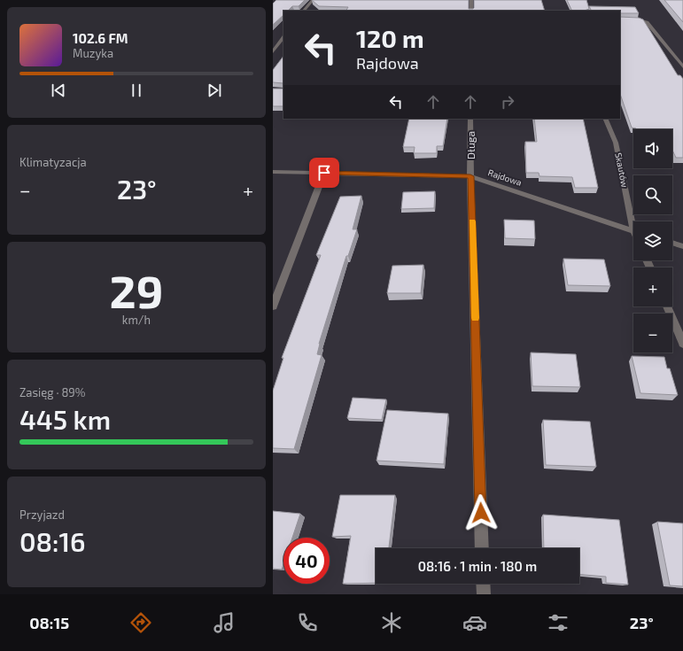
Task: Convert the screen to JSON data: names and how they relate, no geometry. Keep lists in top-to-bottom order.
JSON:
{
  "streets": {
    "street": ["Długa", "Skautów", "Rajdowa"]
  },
  "crossings": [
    ["Długa", "Rajdowa"]
  ],
  "page": {
    "turn": ["120 m", "Rajdowa"],
    "song": ["102.6 FM", "Muzyka"],
    "tile": [
      "Klimatyzacja",
      ["29", "km/h"],
      ["Zasięg · 89%", "445 km"],
      ["Przyjazd", "08:16"]
    ],
    "map_buttons": ["+", "−"],
    "heat": ["−", "23°", "+"],
    "limit": "40",
    "trip": "08:16 · 1 min · 180 m",
    "tabs": ["08:15", "23°"]
  }
}
